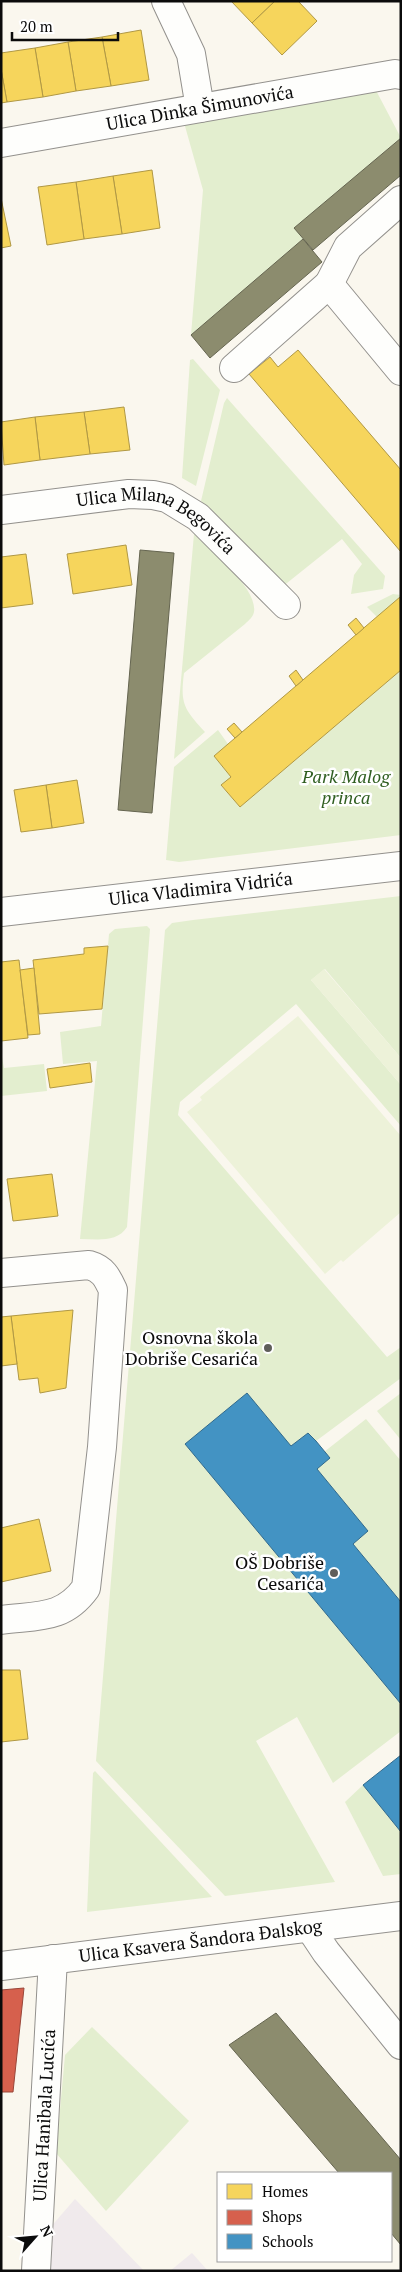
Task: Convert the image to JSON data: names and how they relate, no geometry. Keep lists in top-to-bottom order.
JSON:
{
  "streets": {
    "street": [
      "Ulica Dinka Šimunovića",
      "Ulica Milana Begovića",
      "Ulica Vladimira Vidrića",
      "Ulica Ksavera Šandora Đalskog",
      "Ulica Hanibala Lucića"
    ]
  },
  "crossings": [
    ["Ulica Ksavera Šandora Đalskog", "Ulica Hanibala Lucića"]
  ],
  "parks": ["Park Malog princa"],
  "places": ["Osnovna škola Dobriše Cesarića", "OŠ Dobriše Cesarića"],
  "legend": ["Homes", "Shops", "Schools"],
  "scale_bar": "20 m",
  "north": "top right"
}
